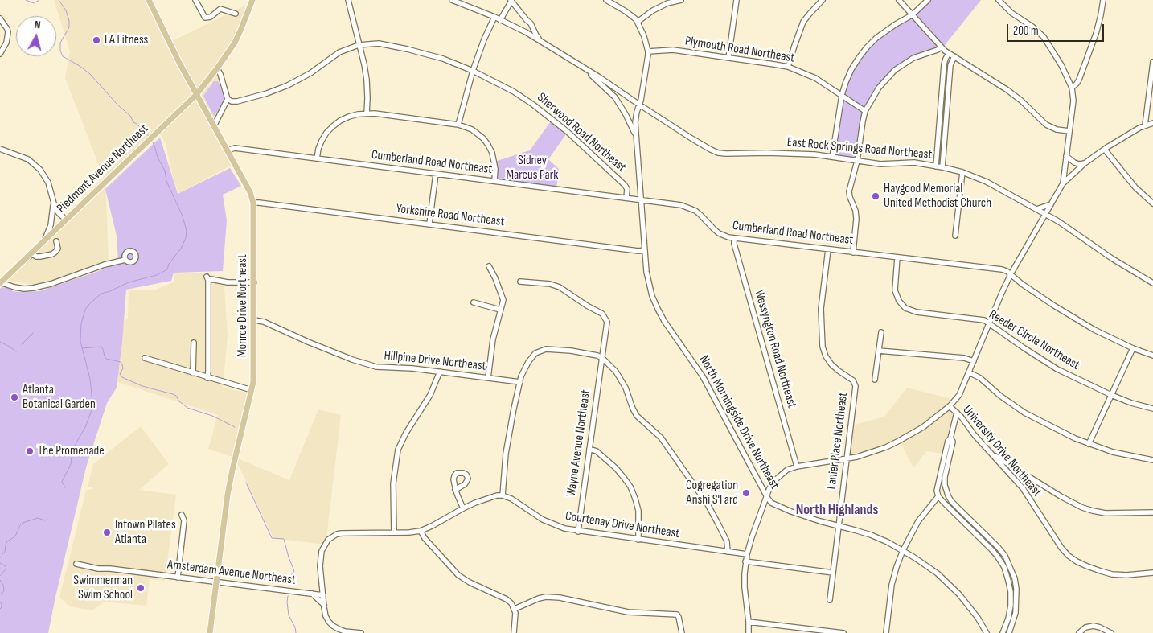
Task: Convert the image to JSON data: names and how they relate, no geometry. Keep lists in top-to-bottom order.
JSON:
{
  "streets": {
    "main road": ["Piedmont Avenue Northeast", "Monroe Drive Northeast"],
    "street": [
      "Plymouth Road Northeast",
      "Sherwood Road Northeast",
      "East Rock Springs Road Northeast",
      "Cumberland Road Northeast",
      "Yorkshire Road Northeast",
      "Reeder Circle Northeast",
      "Wessyngton Road Northeast",
      "Hillpine Drive Northeast",
      "North Morningside Drive Northeast",
      "Lanier Place Northeast",
      "Wayne Avenue Northeast",
      "University Drive Northeast",
      "Courtenay Drive Northeast",
      "Amsterdam Avenue Northeast"
    ]
  },
  "crossings": [
    ["Plymouth Road Northeast", "North Morningside Drive Northeast"],
    ["Sherwood Road Northeast", "Cumberland Road Northeast"],
    ["East Rock Springs Road Northeast", "North Morningside Drive Northeast"],
    ["Cumberland Road Northeast", "Monroe Drive Northeast"],
    ["Cumberland Road Northeast", "Reeder Circle Northeast"],
    ["Cumberland Road Northeast", "Wessyngton Road Northeast"],
    ["Cumberland Road Northeast", "North Morningside Drive Northeast"],
    ["Cumberland Road Northeast", "Lanier Place Northeast"],
    ["Piedmont Avenue Northeast", "Monroe Drive Northeast"],
    ["Yorkshire Road Northeast", "Monroe Drive Northeast"],
    ["Yorkshire Road Northeast", "North Morningside Drive Northeast"],
    ["Monroe Drive Northeast", "Hillpine Drive Northeast"],
    ["Monroe Drive Northeast", "Amsterdam Avenue Northeast"],
    ["North Morningside Drive Northeast", "Lanier Place Northeast"],
    ["Wayne Avenue Northeast", "Courtenay Drive Northeast"]
  ],
  "districts": ["North Highlands"],
  "parks": ["Sidney Marcus Park"],
  "places": [
    "LA Fitness",
    "Haygood Memorial United Methodist Church",
    "Atlanta Botanical Garden",
    "The Promenade",
    "Cogregation Anshi S'Fard",
    "Intown Pilates Atlanta",
    "Swimmerman Swim School"
  ],
  "scale_bar": "200 m",
  "north": "top"
}
